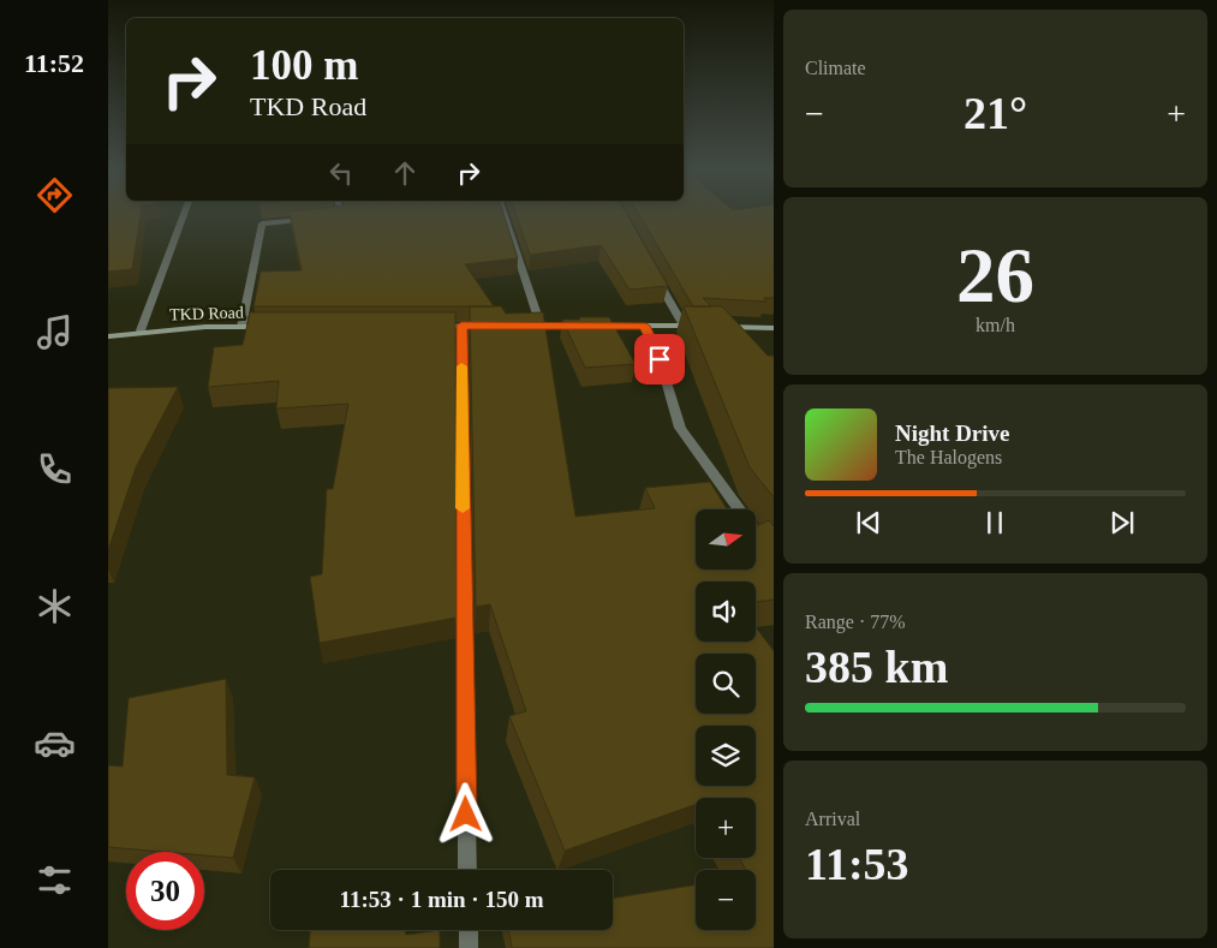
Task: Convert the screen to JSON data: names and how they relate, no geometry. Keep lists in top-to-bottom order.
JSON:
{
  "streets": {
    "street": ["TKD Road"]
  },
  "north": "right",
  "page": {
    "tabs": "11:52",
    "tile": [
      "Climate",
      ["26", "km/h"],
      ["Range · 77%", "385 km"],
      ["Arrival", "11:53"]
    ],
    "turn": ["100 m", "TKD Road"],
    "heat": ["−", "21°", "+"],
    "song": ["Night Drive", "The Halogens"],
    "map_buttons": ["+", "−"],
    "limit": "30",
    "trip": "11:53 · 1 min · 150 m"
  }
}
